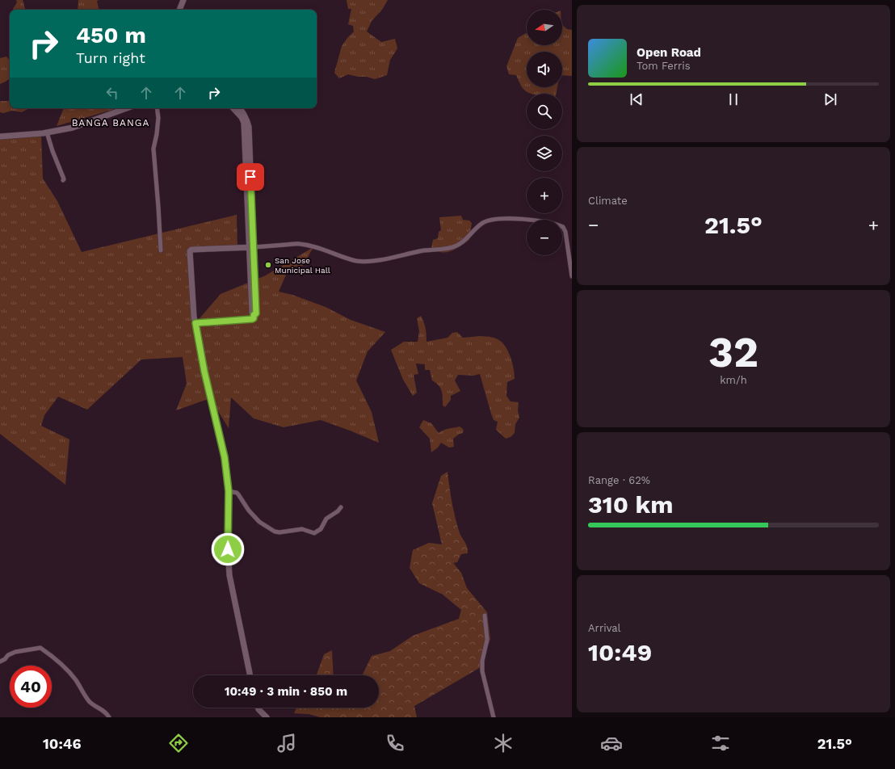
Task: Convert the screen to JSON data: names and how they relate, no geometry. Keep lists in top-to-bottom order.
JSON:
{
  "districts": ["BANGA BANGA"],
  "places": ["San Jose Municipal Hall"],
  "north": "left",
  "page": {
    "map_buttons": ["+", "−"],
    "turn": ["450 m", "Turn right"],
    "song": ["Open Road", "Tom Ferris"],
    "tile": [
      "Climate",
      ["32", "km/h"],
      ["Range · 62%", "310 km"],
      ["Arrival", "10:49"]
    ],
    "heat": ["−", "21.5°", "+"],
    "limit": "40",
    "trip": "10:49 · 3 min · 850 m",
    "tabs": ["10:46", "21.5°"]
  }
}
